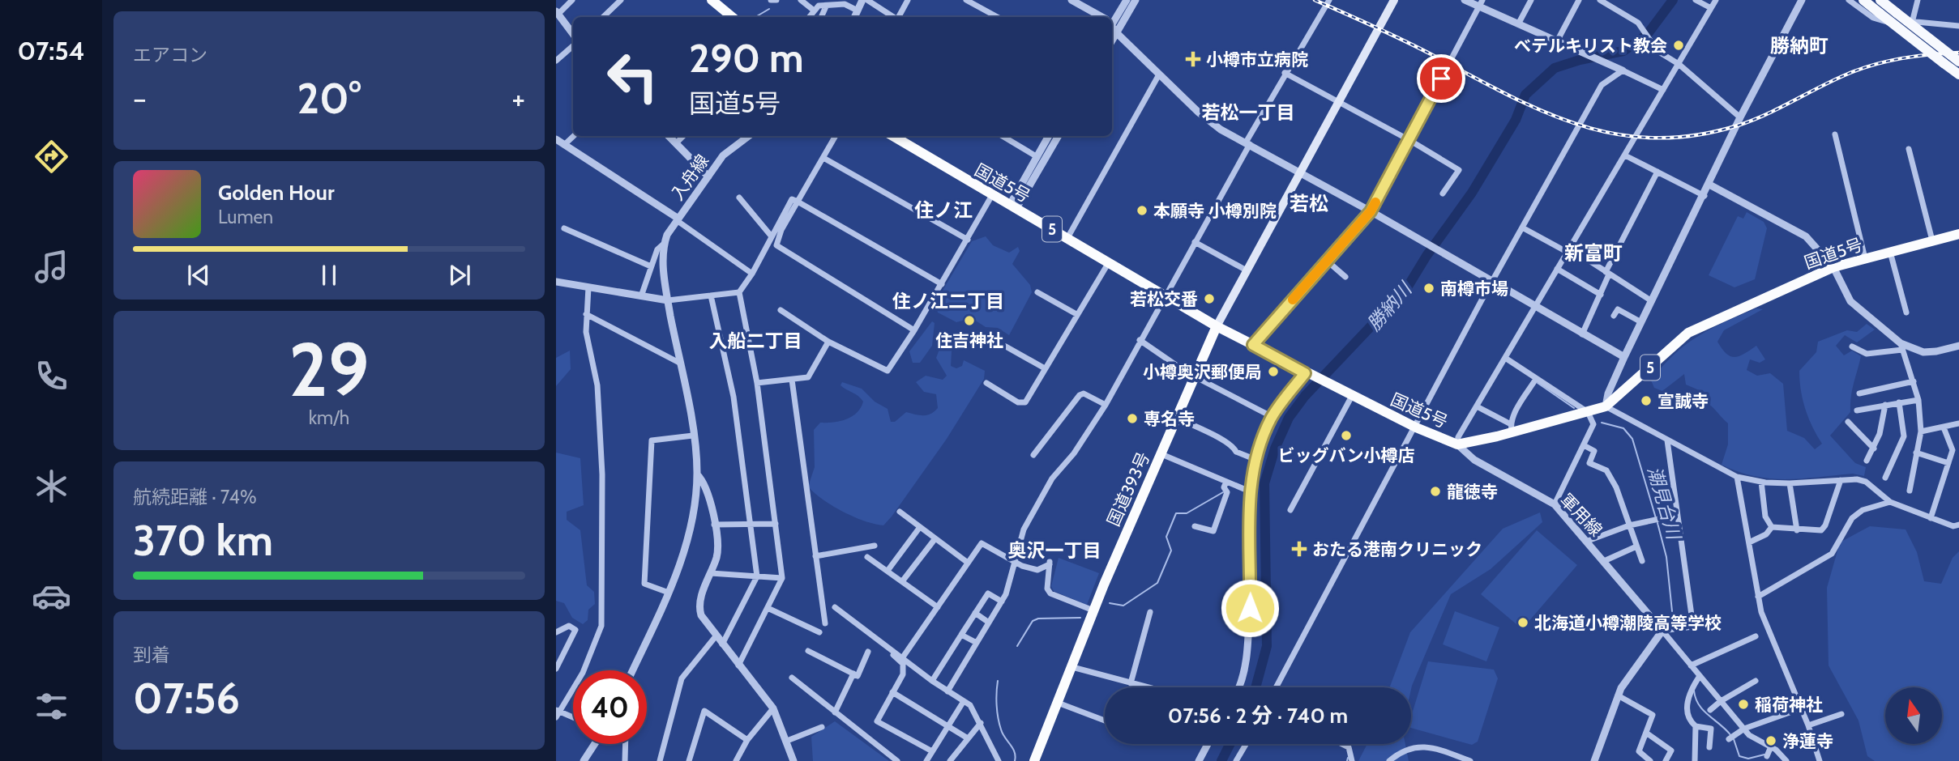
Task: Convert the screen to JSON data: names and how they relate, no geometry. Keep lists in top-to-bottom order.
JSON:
{
  "streets": {
    "highway": ["国道5号", "5", "国道393号"],
    "street": ["入舟線", "軍用線"]
  },
  "crossings": [
    ["国道5号", "国道393号"],
    ["国道5号", "軍用線"]
  ],
  "districts": [
    "勝納町",
    "若松一丁目",
    "若松",
    "住ノ江",
    "新富町",
    "住ノ江二丁目",
    "入船二丁目",
    "奥沢一丁目"
  ],
  "water": ["勝納川", "潮見台川"],
  "places": {
    "other": [
      "べテルキリスト教会",
      "本願寺 小樽別院",
      "南樽市場",
      "若松交番",
      "住吉神社",
      "小樽奥沢郵便局",
      "宣誠寺",
      "専名寺",
      "ビッグバン小樽店",
      "龍徳寺",
      "北海道小樽潮陵高等学校",
      "稲荷神社",
      "浄蓮寺"
    ],
    "health": ["小樽市立病院", "おたる港南クリニック"]
  },
  "north": "top",
  "page": {
    "tabs": "07:54",
    "tile": [
      "エアコン",
      ["29", "km/h"],
      ["航続距離 · 74%", "370 km"],
      ["到着", "07:56"]
    ],
    "turn": ["290 m", "国道5号"],
    "heat": ["−", "20°", "+"],
    "song": ["Golden Hour", "Lumen"],
    "limit": "40",
    "trip": "07:56 · 2 分 · 740 m"
  }
}
